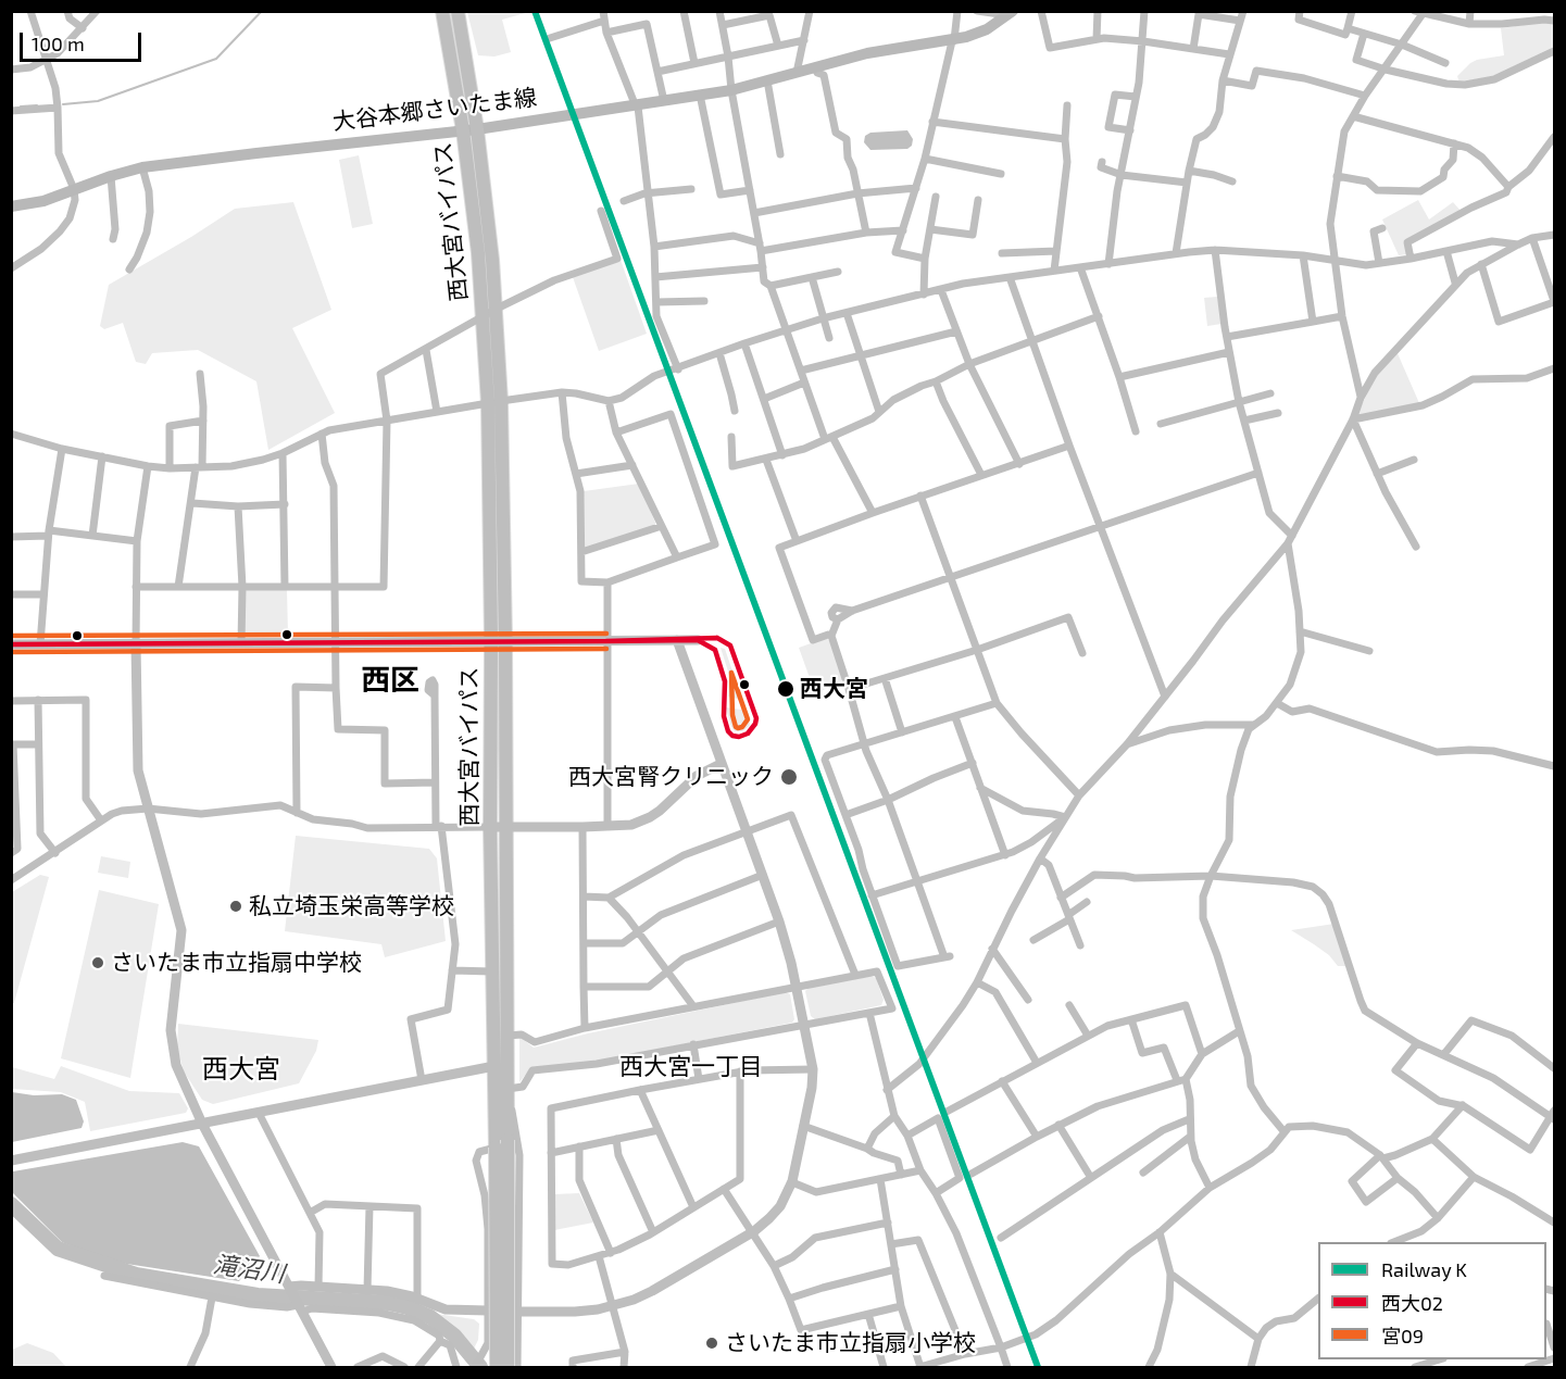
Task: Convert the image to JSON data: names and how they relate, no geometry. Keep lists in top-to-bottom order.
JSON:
{
  "streets": {
    "highway": ["西大宮バイパス"],
    "main road": ["大谷本郷さいたま線"]
  },
  "crossings": [
    ["大谷本郷さいたま線", "西大宮バイパス"]
  ],
  "districts": ["西区", "西大宮一丁目", "西大宮"],
  "water": ["滝沼川"],
  "places": [
    "西大宮",
    "西大宮腎クリニック",
    "私立埼玉栄高等学校",
    "さいたま市立指扇中学校",
    "さいたま市立指扇小学校"
  ],
  "lines": ["rail line K", "transit line 宮09", "transit line 西大02"],
  "legend": ["Railway K", "西大02", "宮09"],
  "scale_bar": "100 m"
}
